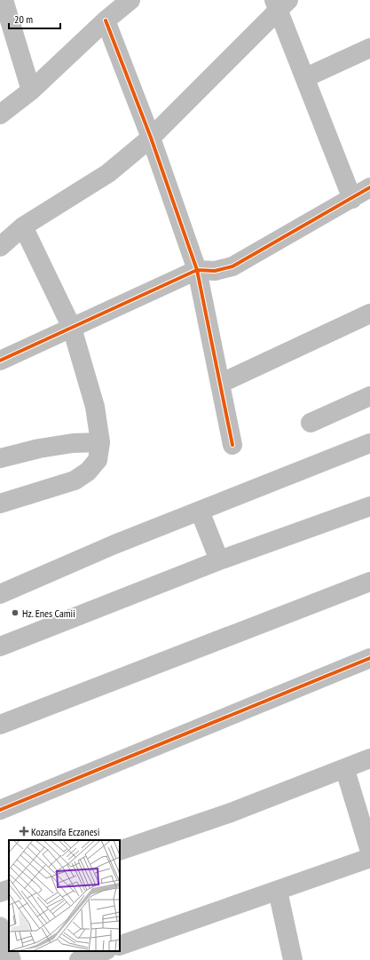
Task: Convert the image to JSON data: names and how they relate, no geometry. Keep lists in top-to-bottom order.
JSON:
{
  "places": {
    "other": ["Hz. Enes Camii"],
    "health": ["Kozansifa Eczanesi"]
  },
  "scale_bar": "20 m"
}
